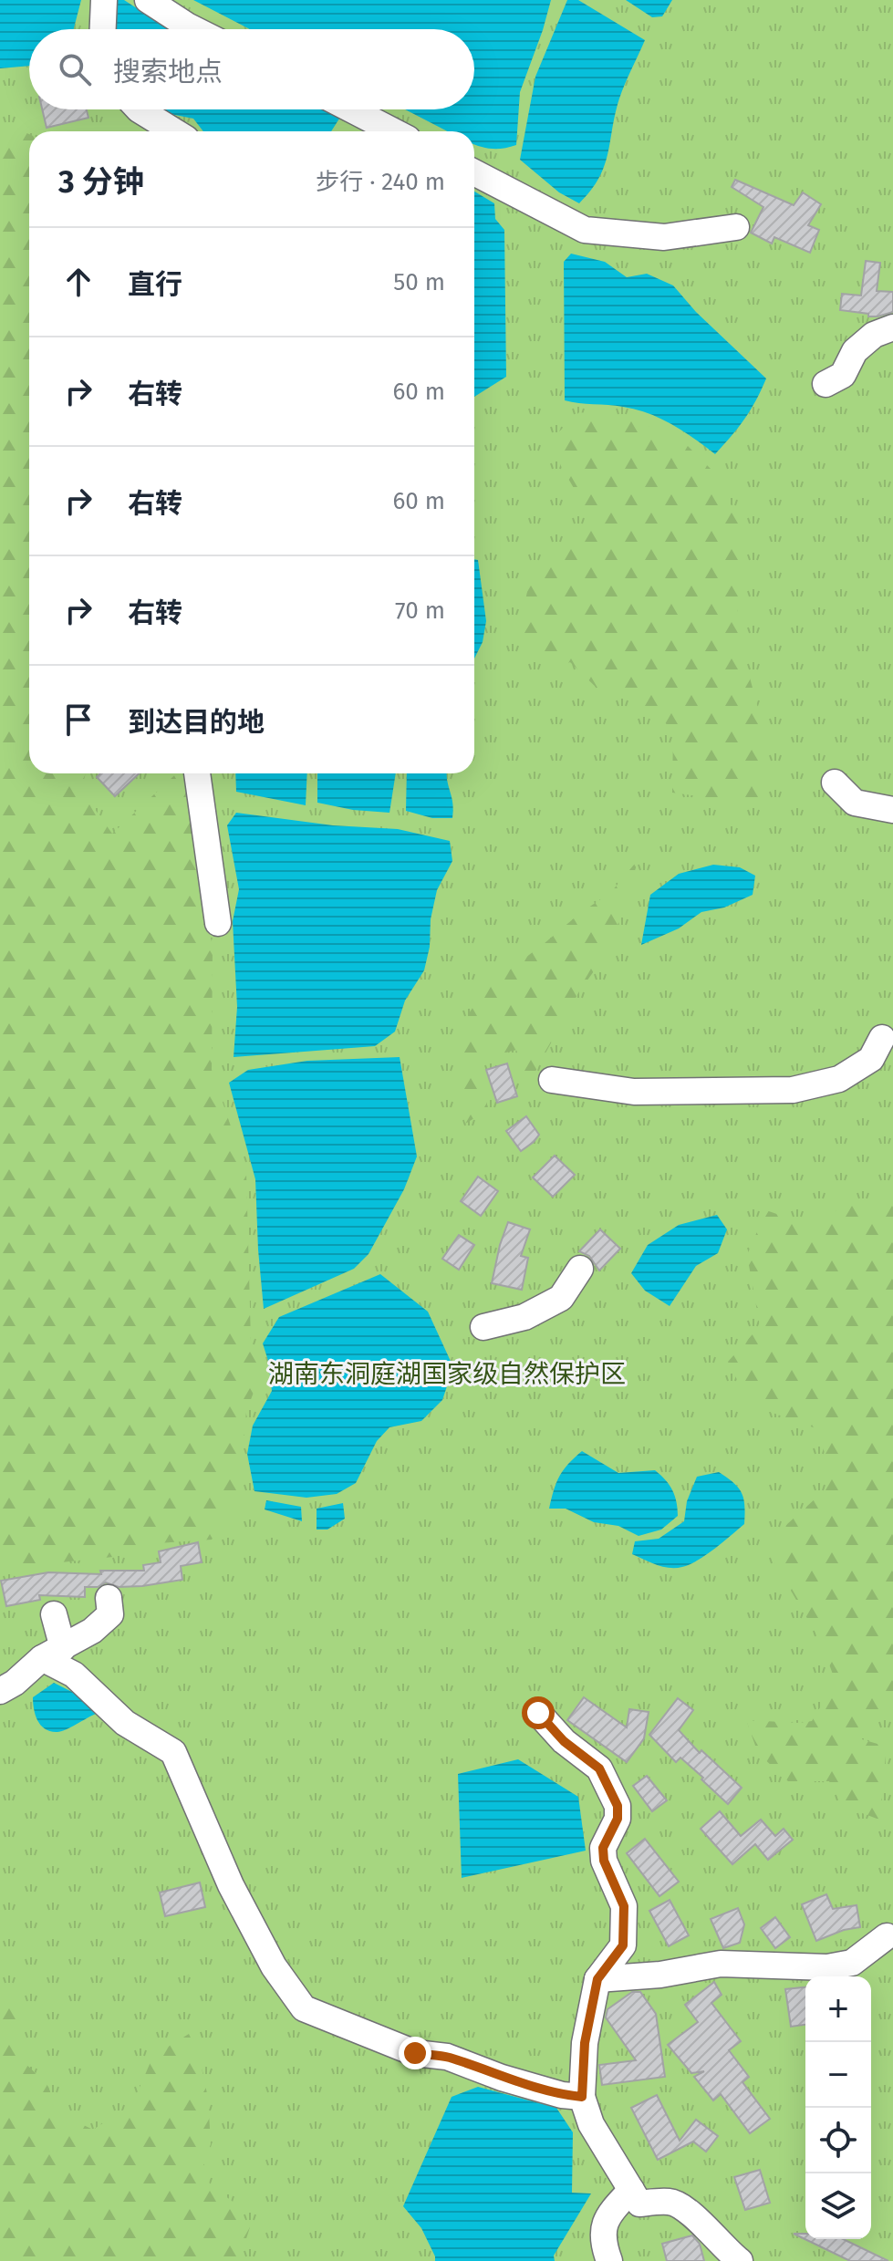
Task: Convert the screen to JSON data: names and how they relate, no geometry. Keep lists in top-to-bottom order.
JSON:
{
  "parks": ["湖南东洞庭湖国家级自然保护区"],
  "page": {
    "search": "搜索地点",
    "heading": ["3 分钟", "步行 · 240 m"],
    "list": [
      ["直行", "50 m"],
      ["右转", "60 m"],
      ["右转", "60 m"],
      ["右转", "70 m"],
      "到达目的地"
    ],
    "map_buttons": ["+", "−"]
  }
}
